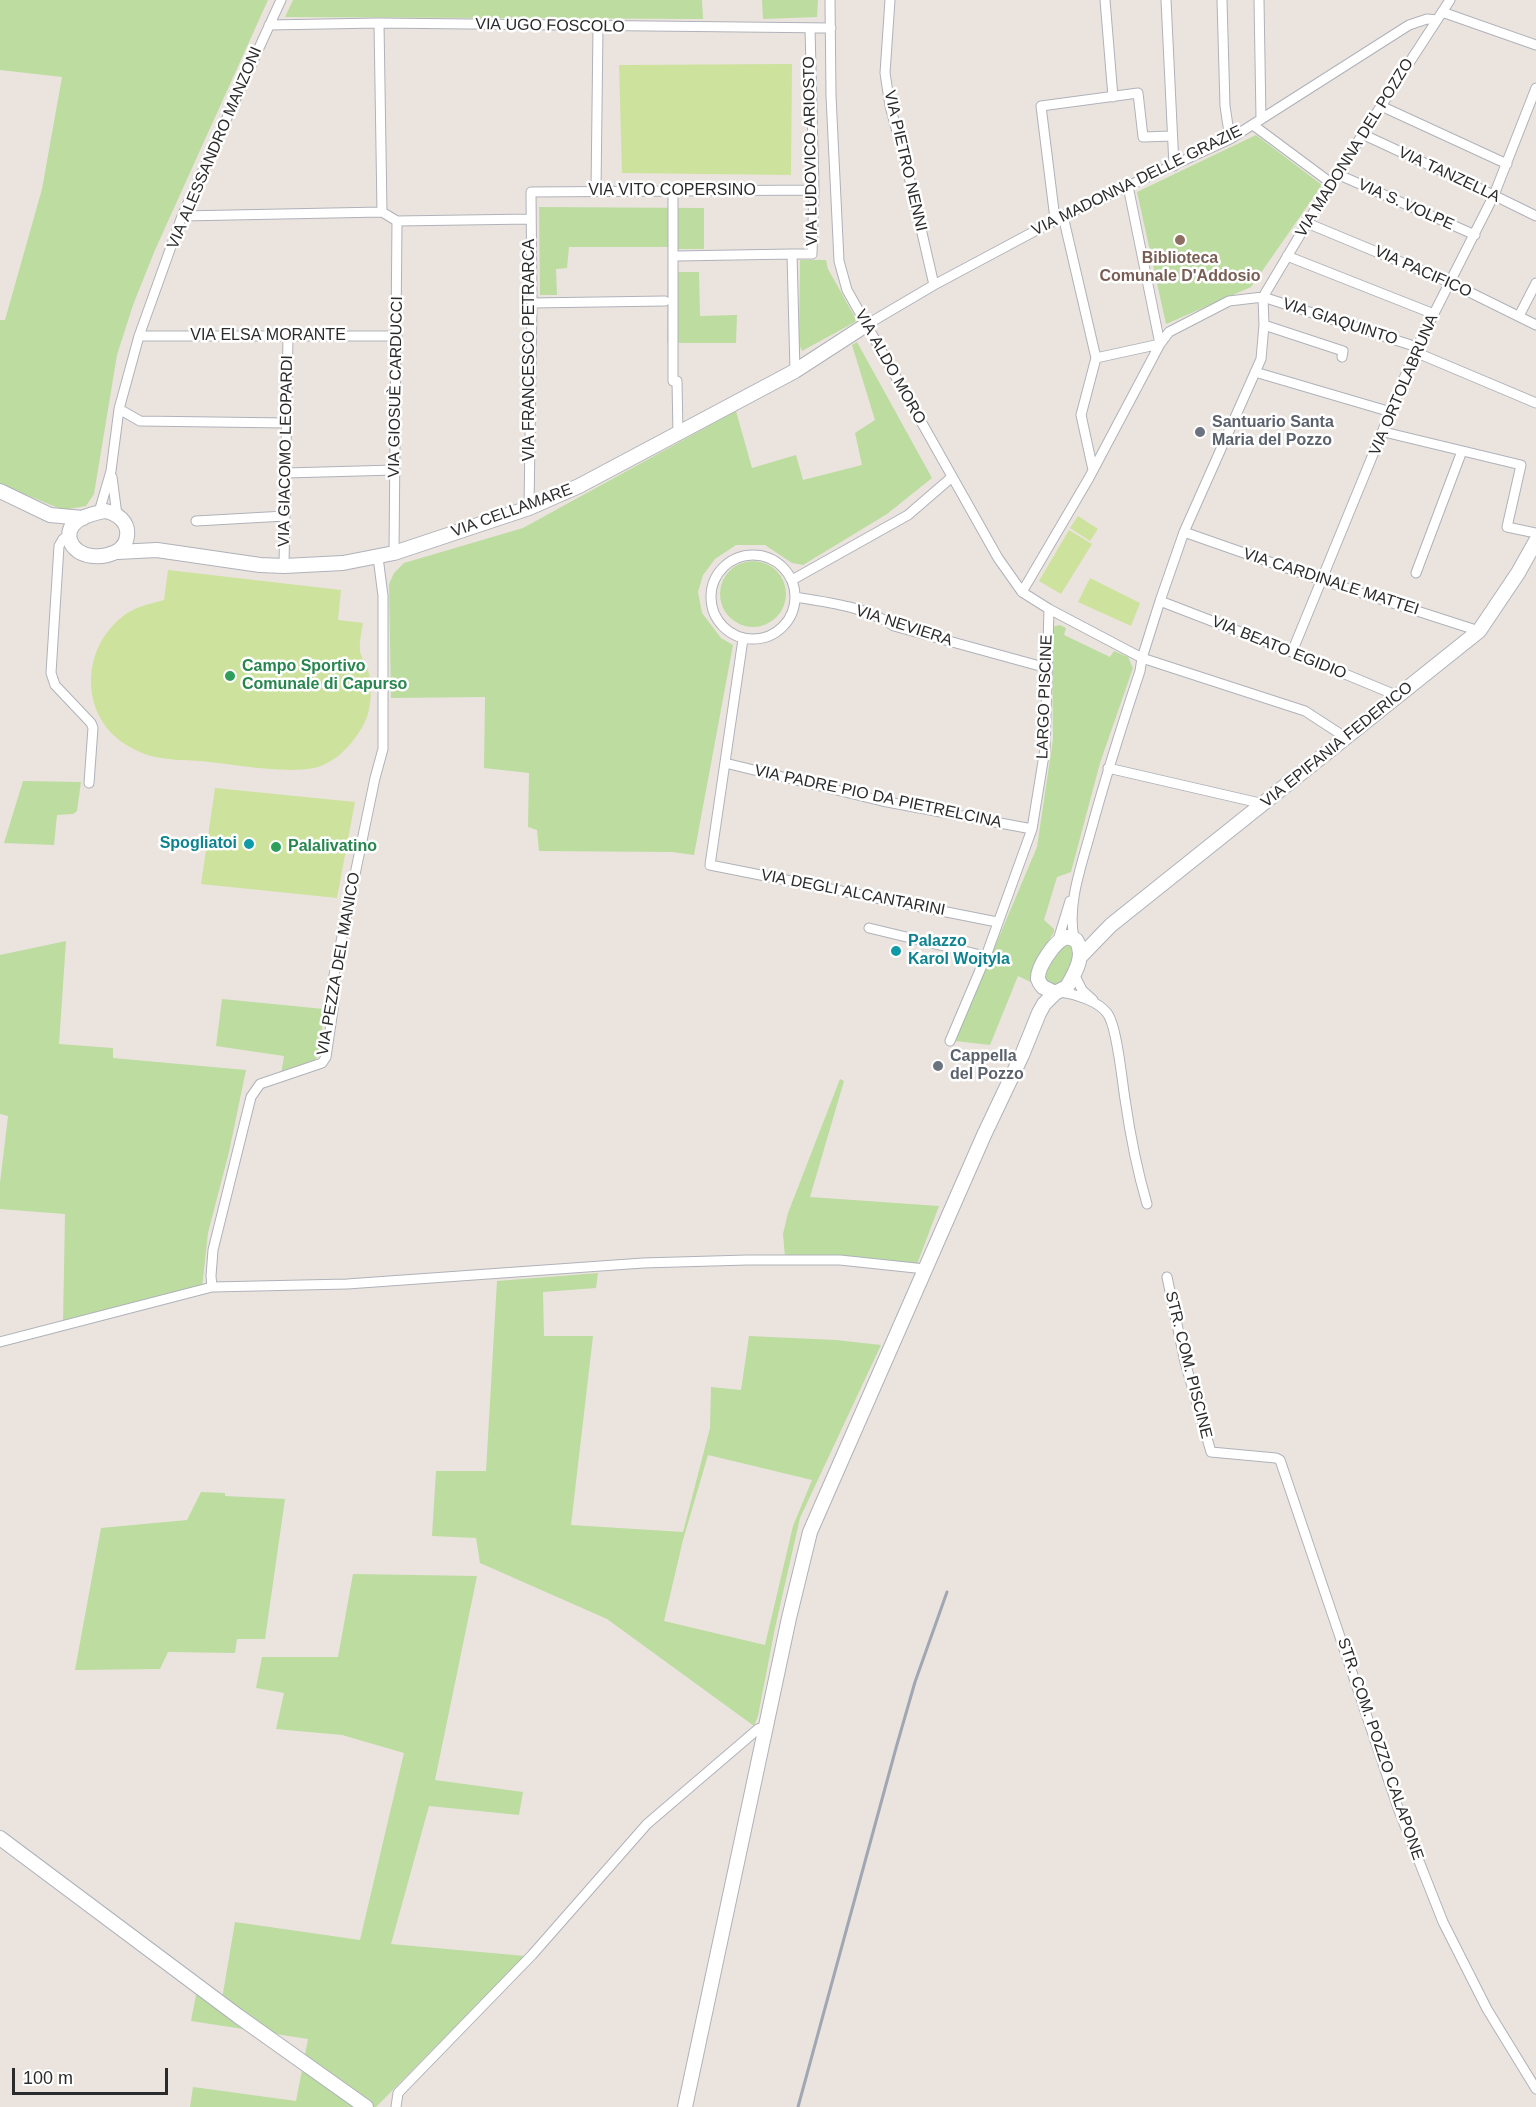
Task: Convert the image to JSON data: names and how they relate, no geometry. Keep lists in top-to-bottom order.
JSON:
{
  "streets": {
    "main road": ["VIA CELLAMARE", "VIA EPIFANIA FEDERICO"],
    "street": [
      "VIA UGO FOSCOLO",
      "VIA ALESSANDRO MANZONI",
      "VIA MADONNA DEL POZZO",
      "VIA LUDOVICO ARIOSTO",
      "VIA PIETRO NENNI",
      "VIA TANZELLA",
      "VIA MADONNA DELLE GRAZIE",
      "VIA VITO COPERSINO",
      "VIA S. VOLPE",
      "VIA PACIFICO",
      "VIA GIAQUINTO",
      "VIA ELSA MORANTE",
      "VIA FRANCESCO PETRARCA",
      "VIA ALDO MORO",
      "VIA ORTOLABRUNA",
      "VIA GIOSUÈ CARDUCCI",
      "VIA GIACOMO LEOPARDI",
      "VIA CARDINALE MATTEI",
      "VIA NEVIERA",
      "VIA BEATO EGIDIO",
      "LARGO PISCINE",
      "VIA PADRE PIO DA PIETRELCINA",
      "VIA DEGLI ALCANTARINI",
      "VIA PEZZA DEL MANICO",
      "STR. COM. PISCINE",
      "STR. COM. POZZO CALAPONE"
    ]
  },
  "crossings": [
    ["VIA UGO FOSCOLO", "VIA ALESSANDRO MANZONI"],
    ["VIA UGO FOSCOLO", "VIA LUDOVICO ARIOSTO"],
    ["VIA UGO FOSCOLO", "VIA ALDO MORO"],
    ["VIA ALESSANDRO MANZONI", "VIA ELSA MORANTE"],
    ["VIA ALESSANDRO MANZONI", "VIA CELLAMARE"],
    ["VIA MADONNA DEL POZZO", "VIA TANZELLA"],
    ["VIA MADONNA DEL POZZO", "VIA MADONNA DELLE GRAZIE"],
    ["VIA MADONNA DEL POZZO", "VIA S. VOLPE"],
    ["VIA MADONNA DEL POZZO", "VIA PACIFICO"],
    ["VIA MADONNA DEL POZZO", "VIA GIAQUINTO"],
    ["VIA LUDOVICO ARIOSTO", "VIA VITO COPERSINO"],
    ["VIA LUDOVICO ARIOSTO", "VIA CELLAMARE"],
    ["VIA PIETRO NENNI", "VIA MADONNA DELLE GRAZIE"],
    ["VIA TANZELLA", "VIA ORTOLABRUNA"],
    ["VIA MADONNA DELLE GRAZIE", "VIA ALDO MORO"],
    ["VIA MADONNA DELLE GRAZIE", "VIA CELLAMARE"],
    ["VIA VITO COPERSINO", "VIA FRANCESCO PETRARCA"],
    ["VIA S. VOLPE", "VIA ORTOLABRUNA"],
    ["VIA PACIFICO", "VIA ORTOLABRUNA"],
    ["VIA GIAQUINTO", "VIA ORTOLABRUNA"],
    ["VIA ELSA MORANTE", "VIA GIOSUÈ CARDUCCI"],
    ["VIA ELSA MORANTE", "VIA GIACOMO LEOPARDI"],
    ["VIA FRANCESCO PETRARCA", "VIA CELLAMARE"],
    ["VIA ALDO MORO", "VIA CELLAMARE"],
    ["VIA ALDO MORO", "LARGO PISCINE"],
    ["VIA ALDO MORO", "VIA EPIFANIA FEDERICO"],
    ["VIA ORTOLABRUNA", "VIA CARDINALE MATTEI"],
    ["VIA ORTOLABRUNA", "VIA BEATO EGIDIO"],
    ["VIA GIOSUÈ CARDUCCI", "VIA CELLAMARE"],
    ["VIA GIACOMO LEOPARDI", "VIA CELLAMARE"],
    ["VIA CELLAMARE", "VIA PEZZA DEL MANICO"],
    ["VIA CARDINALE MATTEI", "VIA EPIFANIA FEDERICO"],
    ["VIA NEVIERA", "LARGO PISCINE"],
    ["VIA BEATO EGIDIO", "VIA EPIFANIA FEDERICO"],
    ["LARGO PISCINE", "VIA PADRE PIO DA PIETRELCINA"],
    ["LARGO PISCINE", "VIA DEGLI ALCANTARINI"],
    ["VIA PADRE PIO DA PIETRELCINA", "VIA DEGLI ALCANTARINI"],
    ["STR. COM. PISCINE", "STR. COM. POZZO CALAPONE"]
  ],
  "places": [
    "Biblioteca Comunale D'Addosio",
    "Santuario Santa Maria del Pozzo",
    "Campo Sportivo Comunale di Capurso",
    "Spogliatoi",
    "Palalivatino",
    "Palazzo Karol Wojtyla",
    "Cappella del Pozzo"
  ],
  "scale_bar": "100 m"
}
